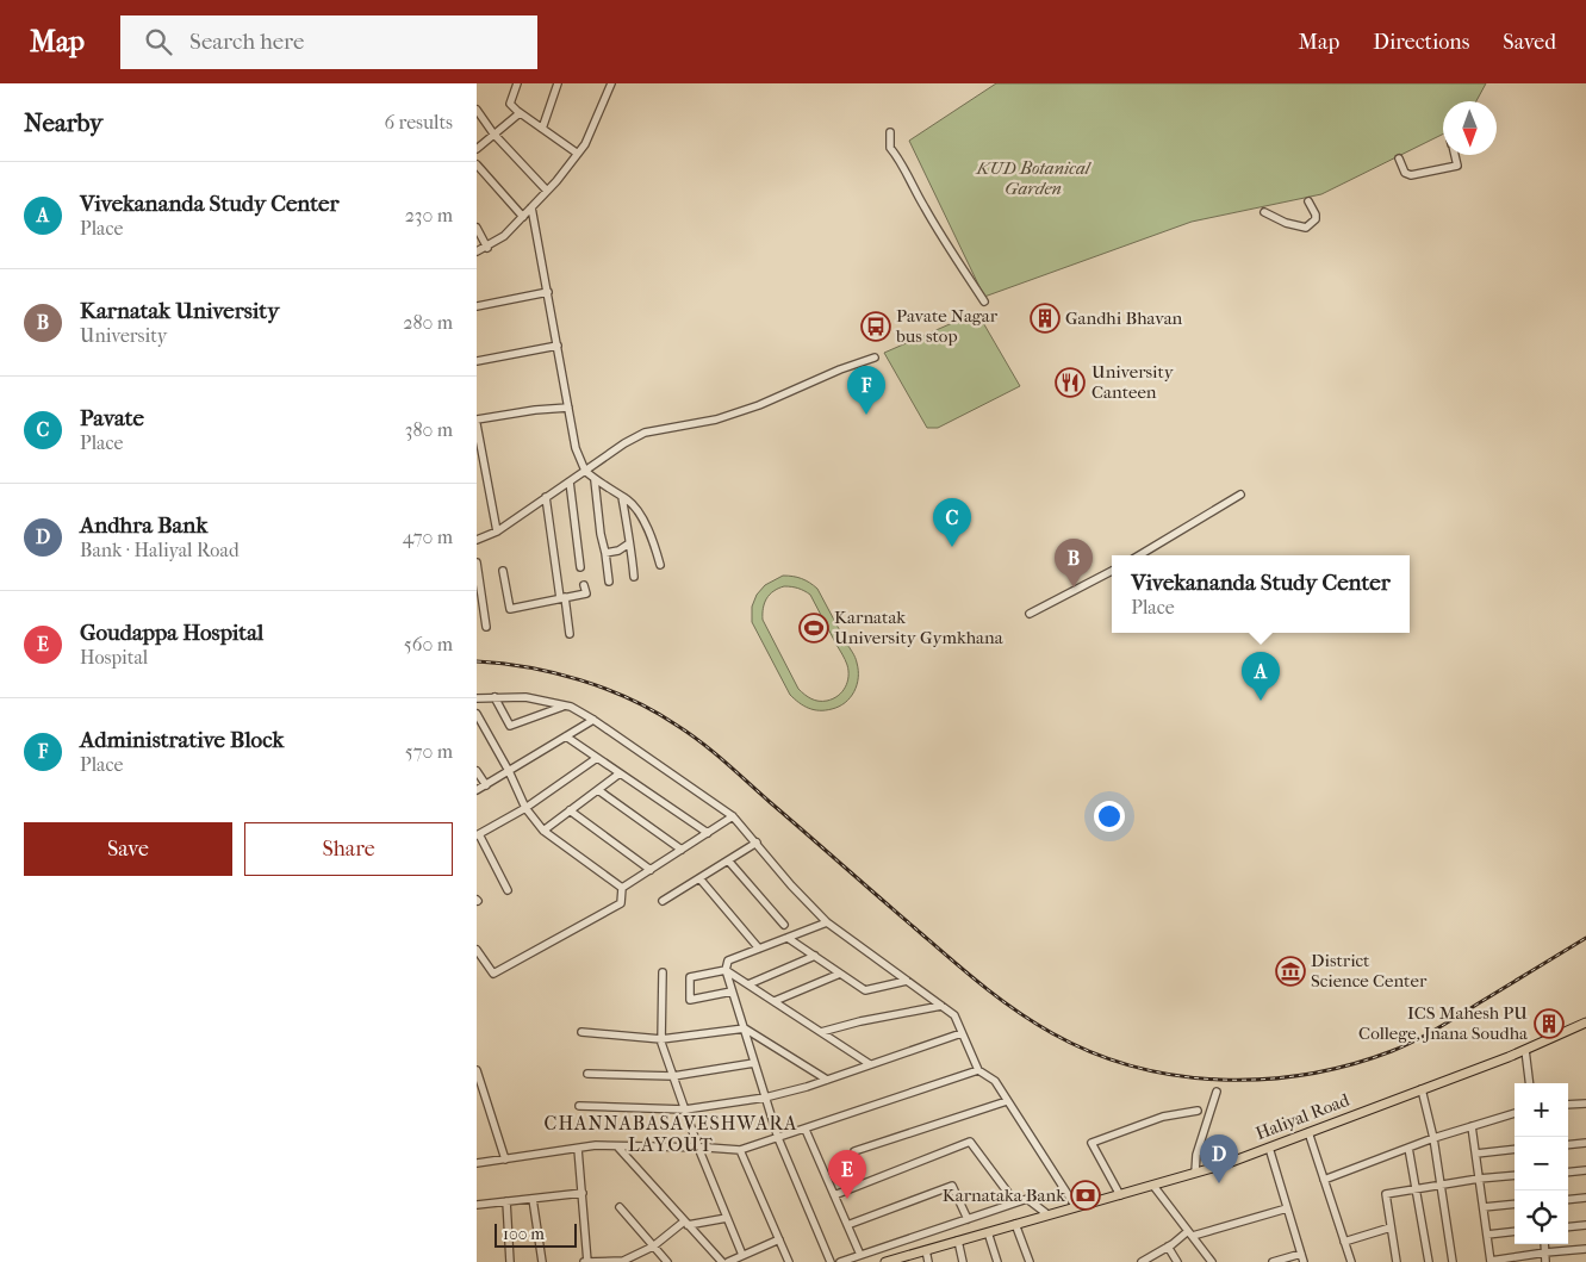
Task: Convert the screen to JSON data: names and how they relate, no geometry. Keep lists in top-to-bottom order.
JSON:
{
  "streets": {
    "main road": ["Haliyal Road"]
  },
  "districts": ["CHANNABASAVESHWARA LAYOUT"],
  "parks": ["KUD Botanical Garden"],
  "places": {
    "building": ["Gandhi Bhavan", "ICS Mahesh PU College, Jnana Soudha"],
    "bus stop": ["Pavate Nagar bus stop"],
    "restaurant": ["University Canteen"],
    "sports": ["Karnatak University Gymkhana"],
    "museum": ["District Science Center"],
    "bank": ["Karnataka Bank"]
  },
  "scale_bar": "100 m",
  "north": "bottom",
  "page": {
    "header": "Map",
    "search": "Search here",
    "nav": ["Map", "Directions", "Saved"],
    "heading": ["Nearby", "6 results"],
    "list": [
      {
        "mark": "A",
        "name": "Vivekananda Study Center",
        "note": "Place",
        "value": "230 m"
      },
      {
        "mark": "B",
        "name": "Karnatak University",
        "note": "University",
        "value": "280 m"
      },
      {
        "mark": "C",
        "name": "Pavate",
        "note": "Place",
        "value": "380 m"
      },
      {
        "mark": "D",
        "name": "Andhra Bank",
        "note": "Bank · Haliyal Road",
        "value": "470 m"
      },
      {
        "mark": "E",
        "name": "Goudappa Hospital",
        "note": "Hospital",
        "value": "560 m"
      },
      {
        "mark": "F",
        "name": "Administrative Block",
        "note": "Place",
        "value": "570 m"
      }
    ],
    "pins": [
      "F",
      "C",
      "B",
      "A",
      "D",
      "E"
    ],
    "popup": ["Vivekananda Study Center", "Place"],
    "buttons": ["Save", "Share"],
    "map_buttons": ["+", "−"],
    "scale": "100 m"
  }
}
